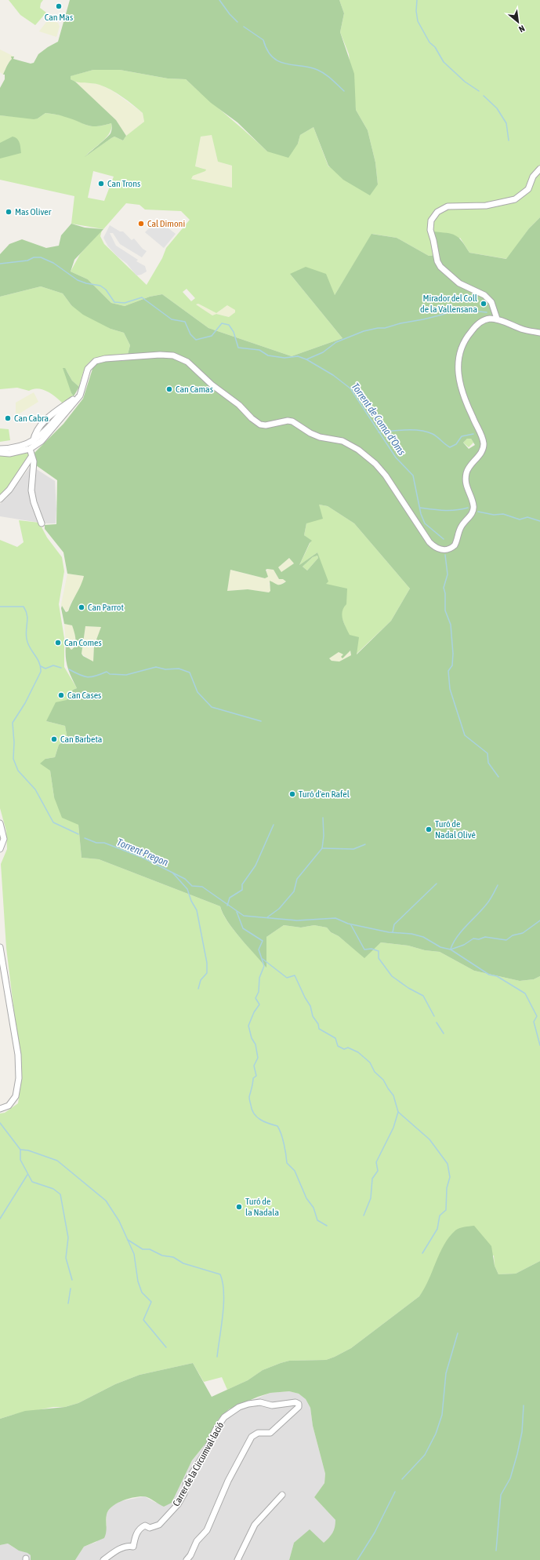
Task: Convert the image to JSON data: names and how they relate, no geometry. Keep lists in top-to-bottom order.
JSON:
{
  "streets": {
    "street": ["Carrer de la Circumval·lació"]
  },
  "water": ["Torrent de Coma d'Oms", "Torrent Pregon"],
  "places": [
    "Can Mas",
    "Can Trons",
    "Mas Oliver",
    "Cal Dimoni",
    "Mirador del Coll de la Vallensana",
    "Can Camas",
    "Can Cabra",
    "Can Parrot",
    "Can Comes",
    "Can Cases",
    "Can Barbeta",
    "Turó d'en Rafel",
    "Turó de Nadal Olivé",
    "Turó de la Nadala"
  ],
  "north": "bottom right"
}
